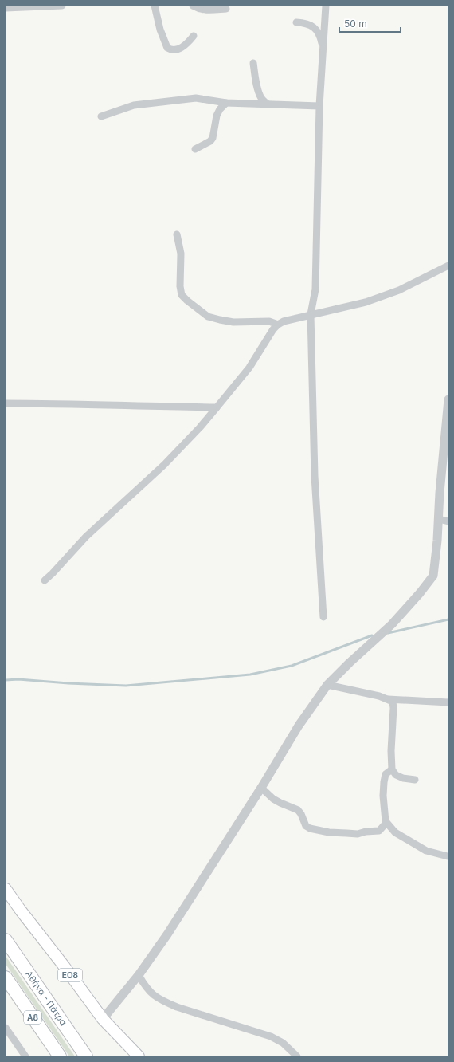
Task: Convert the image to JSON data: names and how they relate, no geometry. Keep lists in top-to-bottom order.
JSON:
{
  "streets": {
    "highway": ["Αθήνα - Πάτρα", "Α8"],
    "main road": ["ΕΟ8"]
  },
  "scale_bar": "50 m"
}
